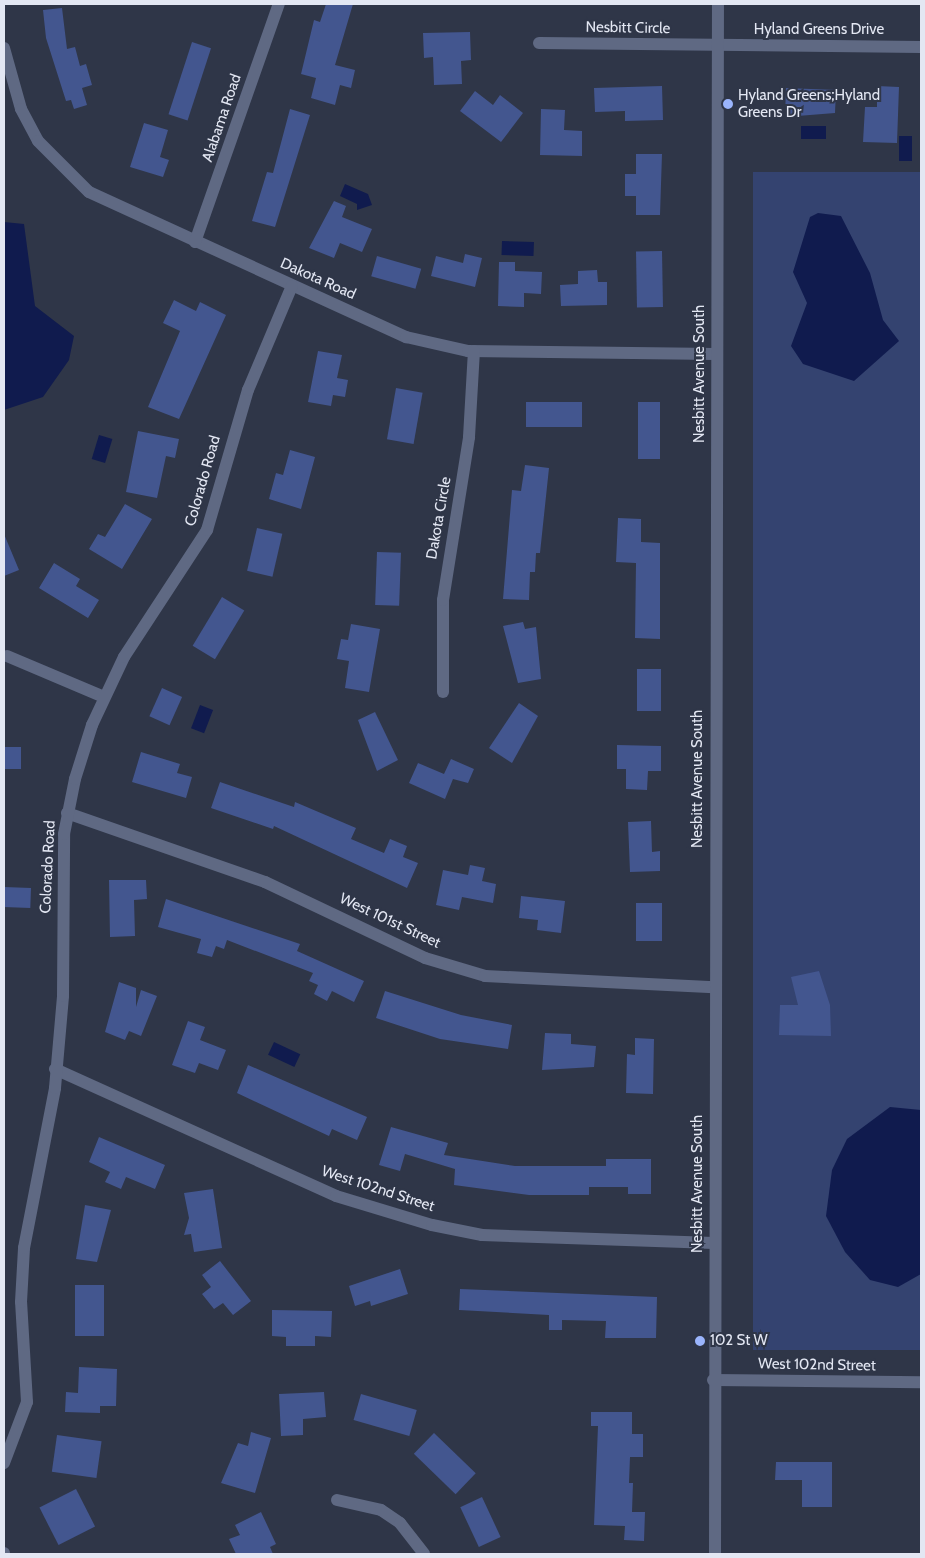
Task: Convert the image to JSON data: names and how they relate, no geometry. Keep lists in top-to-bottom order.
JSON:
{
  "streets": {
    "street": [
      "Nesbitt Circle",
      "Hyland Greens Drive",
      "Alabama Road",
      "Dakota Road",
      "Nesbitt Avenue South",
      "Colorado Road",
      "Dakota Circle",
      "West 101st Street",
      "West 102nd Street"
    ]
  },
  "crossings": [
    ["Nesbitt Circle", "Hyland Greens Drive"],
    ["Nesbitt Circle", "Nesbitt Avenue South"],
    ["Hyland Greens Drive", "Nesbitt Avenue South"],
    ["Alabama Road", "Dakota Road"],
    ["Dakota Road", "Nesbitt Avenue South"],
    ["Dakota Road", "Colorado Road"],
    ["Dakota Road", "Dakota Circle"],
    ["Nesbitt Avenue South", "West 101st Street"],
    ["Nesbitt Avenue South", "West 102nd Street"],
    ["Colorado Road", "West 101st Street"],
    ["Colorado Road", "West 102nd Street"]
  ],
  "places": ["Hyland Greens;Hyland Greens Dr", "102 St W"]
}
